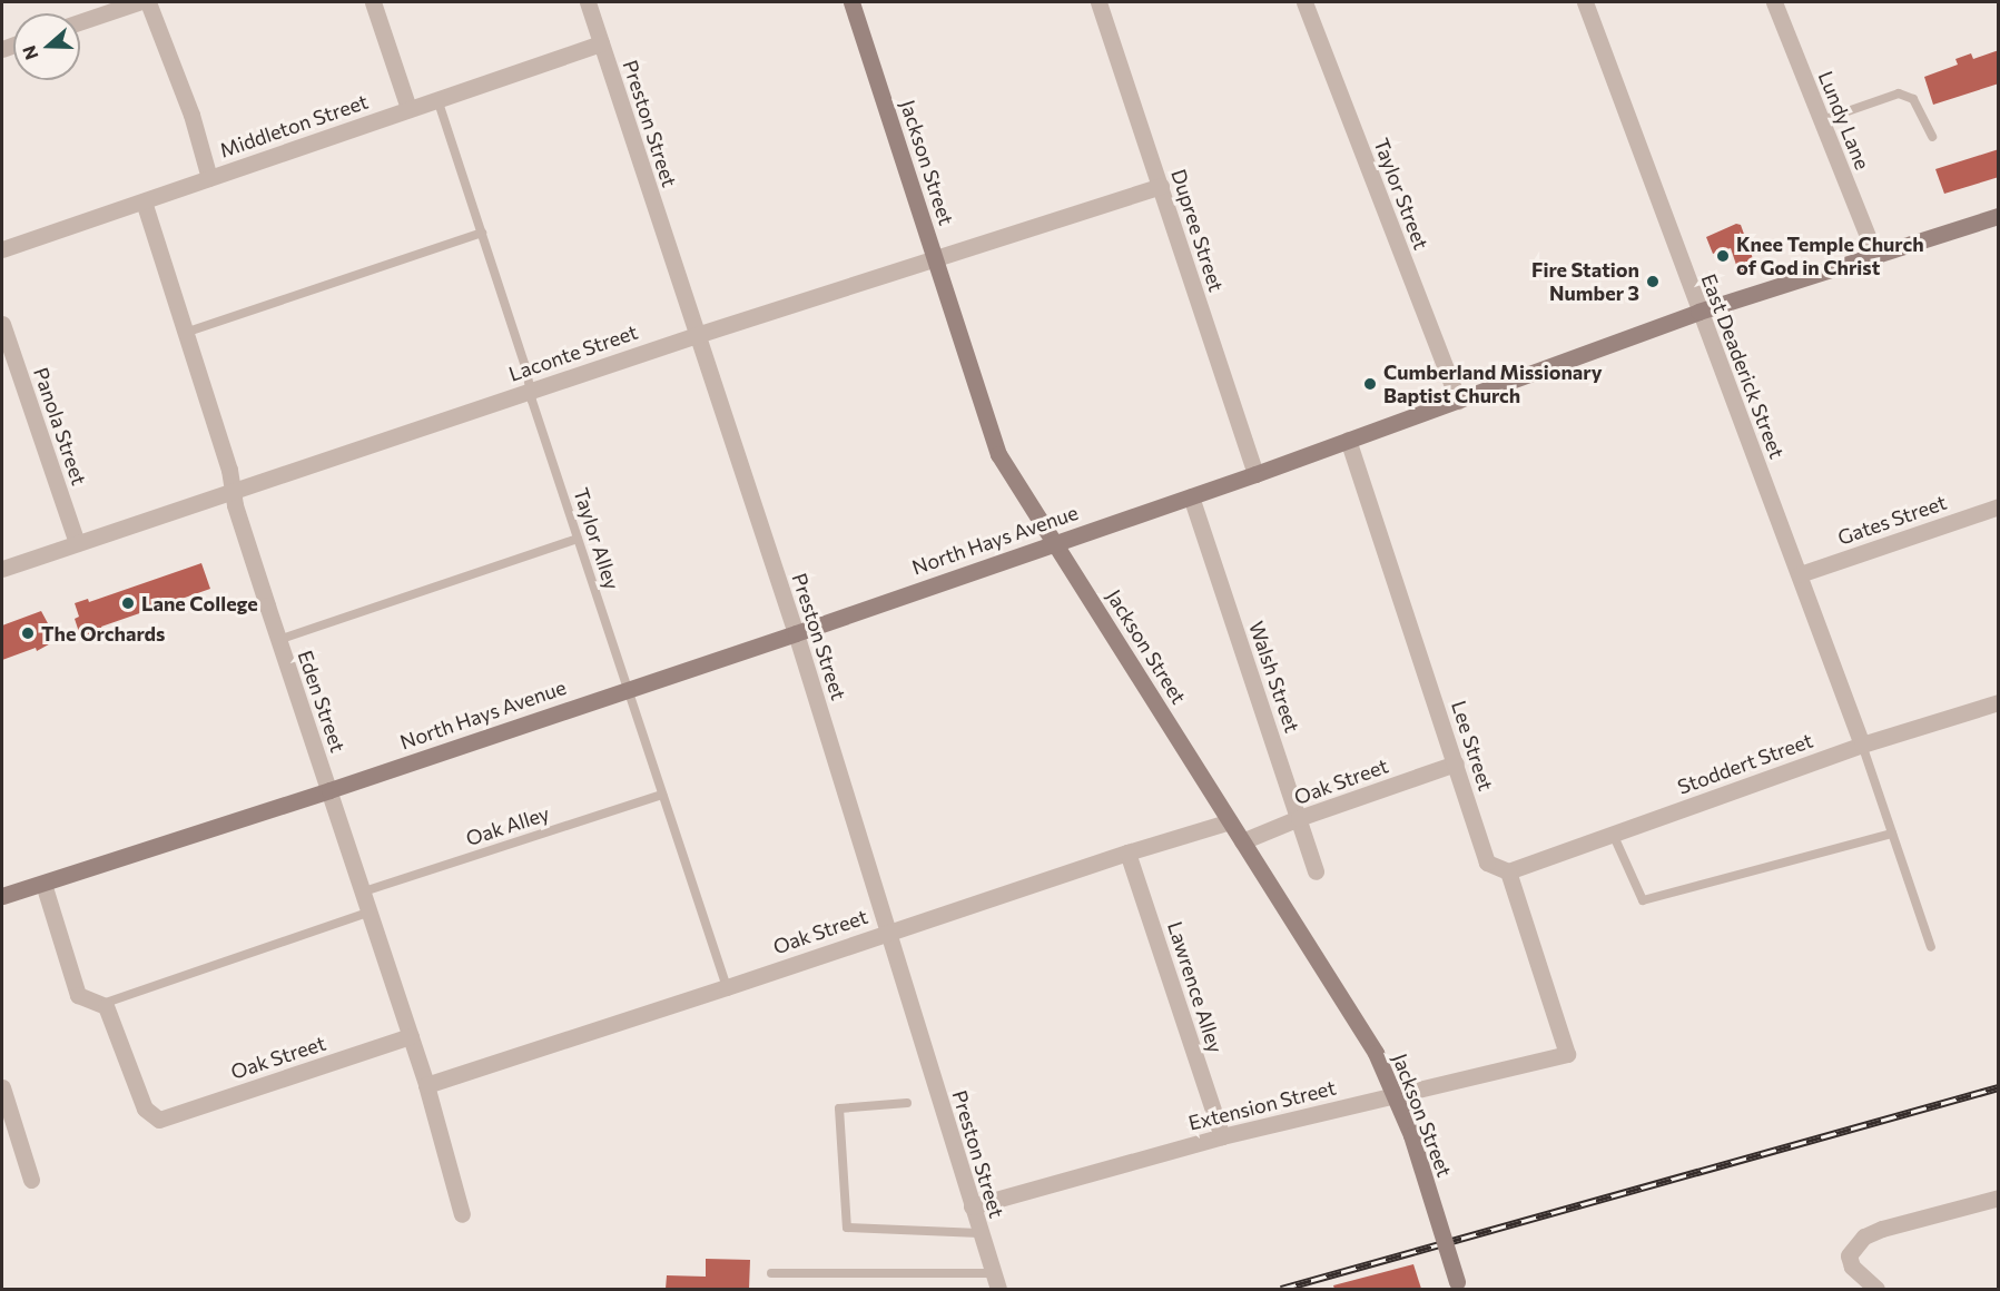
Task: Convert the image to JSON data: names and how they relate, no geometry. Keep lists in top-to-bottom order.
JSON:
{
  "streets": {
    "street": [
      "Lundy Lane",
      "Preston Street",
      "Middleton Street",
      "Jackson Street",
      "Taylor Street",
      "Dupree Street",
      "Laconte Street",
      "East Deaderick Street",
      "Panola Street",
      "Gates Street",
      "North Hays Avenue",
      "Walsh Street",
      "Eden Street",
      "Lee Street",
      "Stoddert Street",
      "Oak Street",
      "Lawrence Alley",
      "Extension Street"
    ],
    "lane": ["Taylor Alley", "Oak Alley"]
  },
  "crossings": [
    ["Lundy Lane", "North Hays Avenue"],
    ["Preston Street", "Middleton Street"],
    ["Preston Street", "Laconte Street"],
    ["Preston Street", "North Hays Avenue"],
    ["Preston Street", "Oak Street"],
    ["Preston Street", "Extension Street"],
    ["Middleton Street", "Taylor Alley"],
    ["Middleton Street", "Eden Street"],
    ["Jackson Street", "Laconte Street"],
    ["Jackson Street", "North Hays Avenue"],
    ["Jackson Street", "Oak Street"],
    ["Taylor Street", "North Hays Avenue"],
    ["Dupree Street", "Laconte Street"],
    ["Dupree Street", "North Hays Avenue"],
    ["Laconte Street", "Panola Street"],
    ["Laconte Street", "Taylor Alley"],
    ["Laconte Street", "Eden Street"],
    ["East Deaderick Street", "Gates Street"],
    ["East Deaderick Street", "North Hays Avenue"],
    ["East Deaderick Street", "Stoddert Street"],
    ["Taylor Alley", "North Hays Avenue"],
    ["Taylor Alley", "Oak Street"],
    ["Taylor Alley", "Oak Alley"],
    ["North Hays Avenue", "Walsh Street"],
    ["North Hays Avenue", "Eden Street"],
    ["North Hays Avenue", "Lee Street"],
    ["Walsh Street", "Oak Street"],
    ["Eden Street", "Oak Street"],
    ["Eden Street", "Oak Alley"],
    ["Lee Street", "Stoddert Street"],
    ["Lee Street", "Oak Street"],
    ["Lee Street", "Extension Street"],
    ["Stoddert Street", "Extension Street"],
    ["Oak Street", "Lawrence Alley"],
    ["Lawrence Alley", "Extension Street"]
  ],
  "places": [
    "Knee Temple Church of God in Christ",
    "Fire Station Number 3",
    "Cumberland Missionary Baptist Church",
    "Lane College",
    "The Orchards"
  ],
  "north": "left"
}
